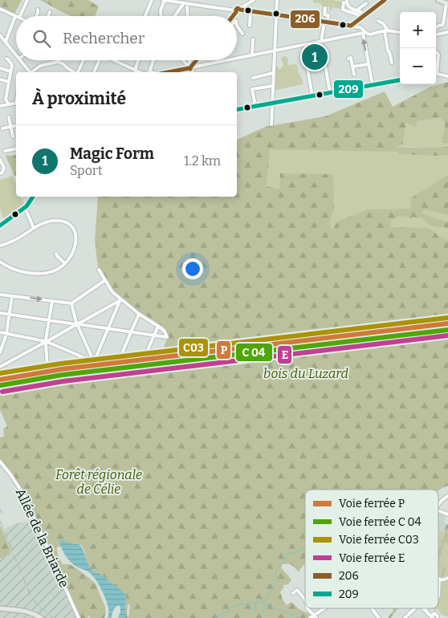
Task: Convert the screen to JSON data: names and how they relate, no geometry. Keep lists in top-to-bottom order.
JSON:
{
  "streets": {
    "street": ["Allée de la Briarde"]
  },
  "parks": ["bois du Luzard", "Forêt régionale de Célie"],
  "lines": [
    "transit line 206",
    "transit line 209",
    "rail line C03",
    "rail line P",
    "rail line E"
  ],
  "legend": [
    "Voie ferrée P",
    "Voie ferrée C 04",
    "Voie ferrée C03",
    "Voie ferrée E",
    "206",
    "209"
  ],
  "page": {
    "map_buttons": ["+", "−"],
    "search": "Rechercher",
    "pins": "1",
    "heading": "À proximité",
    "list": [
      {
        "mark": "1",
        "name": "Magic Form",
        "note": "Sport",
        "value": "1.2 km"
      }
    ]
  }
}
